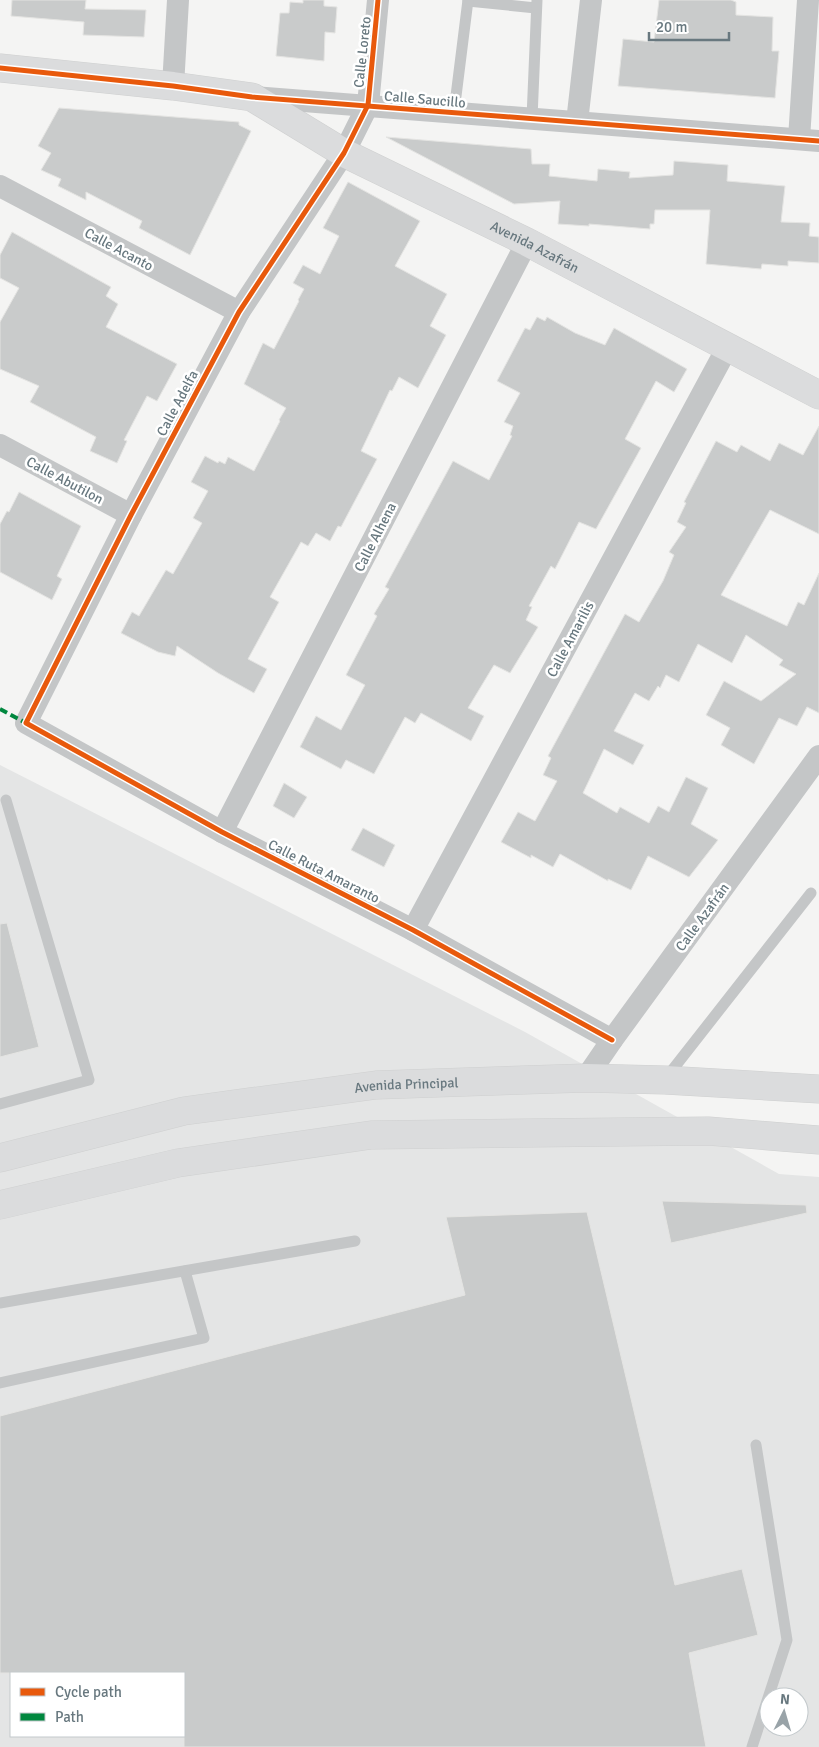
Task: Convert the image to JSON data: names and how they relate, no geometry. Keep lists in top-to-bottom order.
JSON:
{
  "streets": {
    "main road": ["Calle Saucillo", "Avenida Azafrán", "Avenida Principal"],
    "street": [
      "Calle Loreto",
      "Calle Acanto",
      "Calle Adelfa",
      "Calle Abutilon",
      "Calle Alhena",
      "Calle Amarilis",
      "Calle Ruta Amaranto",
      "Calle Azafrán"
    ]
  },
  "crossings": [
    ["Calle Loreto", "Calle Saucillo"],
    ["Calle Loreto", "Calle Adelfa"],
    ["Calle Saucillo", "Avenida Azafrán"],
    ["Calle Saucillo", "Calle Adelfa"],
    ["Avenida Azafrán", "Calle Adelfa"],
    ["Avenida Azafrán", "Calle Alhena"],
    ["Avenida Azafrán", "Calle Amarilis"],
    ["Calle Acanto", "Calle Adelfa"],
    ["Calle Adelfa", "Calle Abutilon"],
    ["Calle Adelfa", "Calle Ruta Amaranto"],
    ["Calle Alhena", "Calle Ruta Amaranto"],
    ["Calle Amarilis", "Calle Ruta Amaranto"],
    ["Calle Ruta Amaranto", "Calle Azafrán"],
    ["Calle Azafrán", "Avenida Principal"]
  ],
  "legend": ["Cycle path", "Path"],
  "scale_bar": "20 m",
  "north": "top"
}
